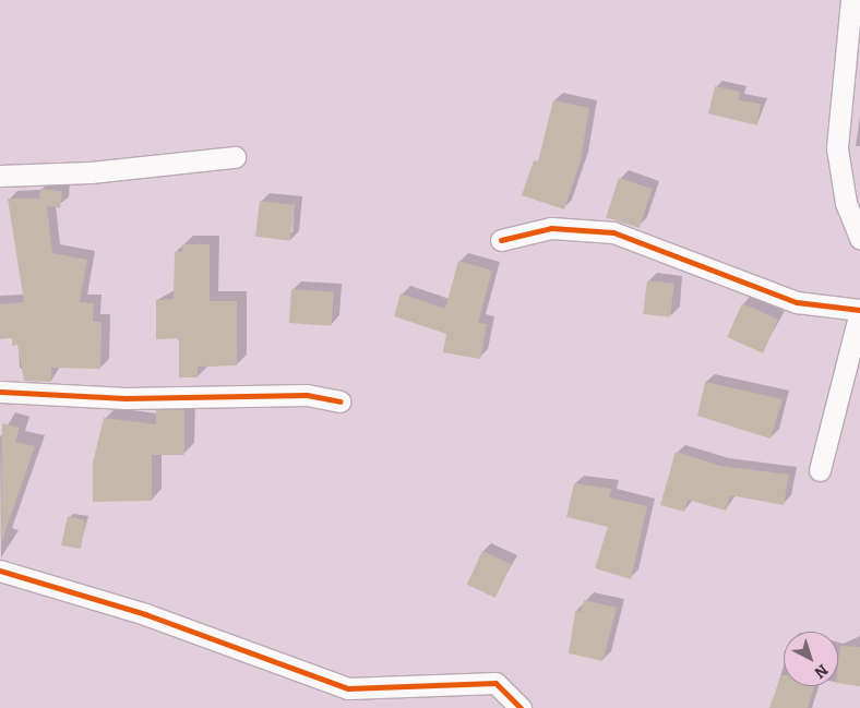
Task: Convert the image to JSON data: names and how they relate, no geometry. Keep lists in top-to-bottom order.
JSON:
{
  "north": "bottom right"
}
